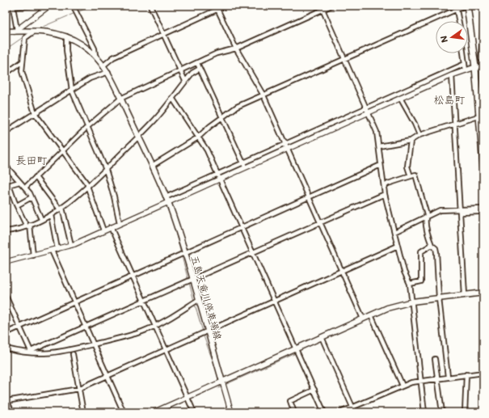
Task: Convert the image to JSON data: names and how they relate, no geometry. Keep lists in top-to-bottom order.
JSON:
{
  "streets": {
    "main road": ["五島天竜川停車場線"]
  },
  "districts": ["松島町", "長田町"],
  "north": "left"
}
